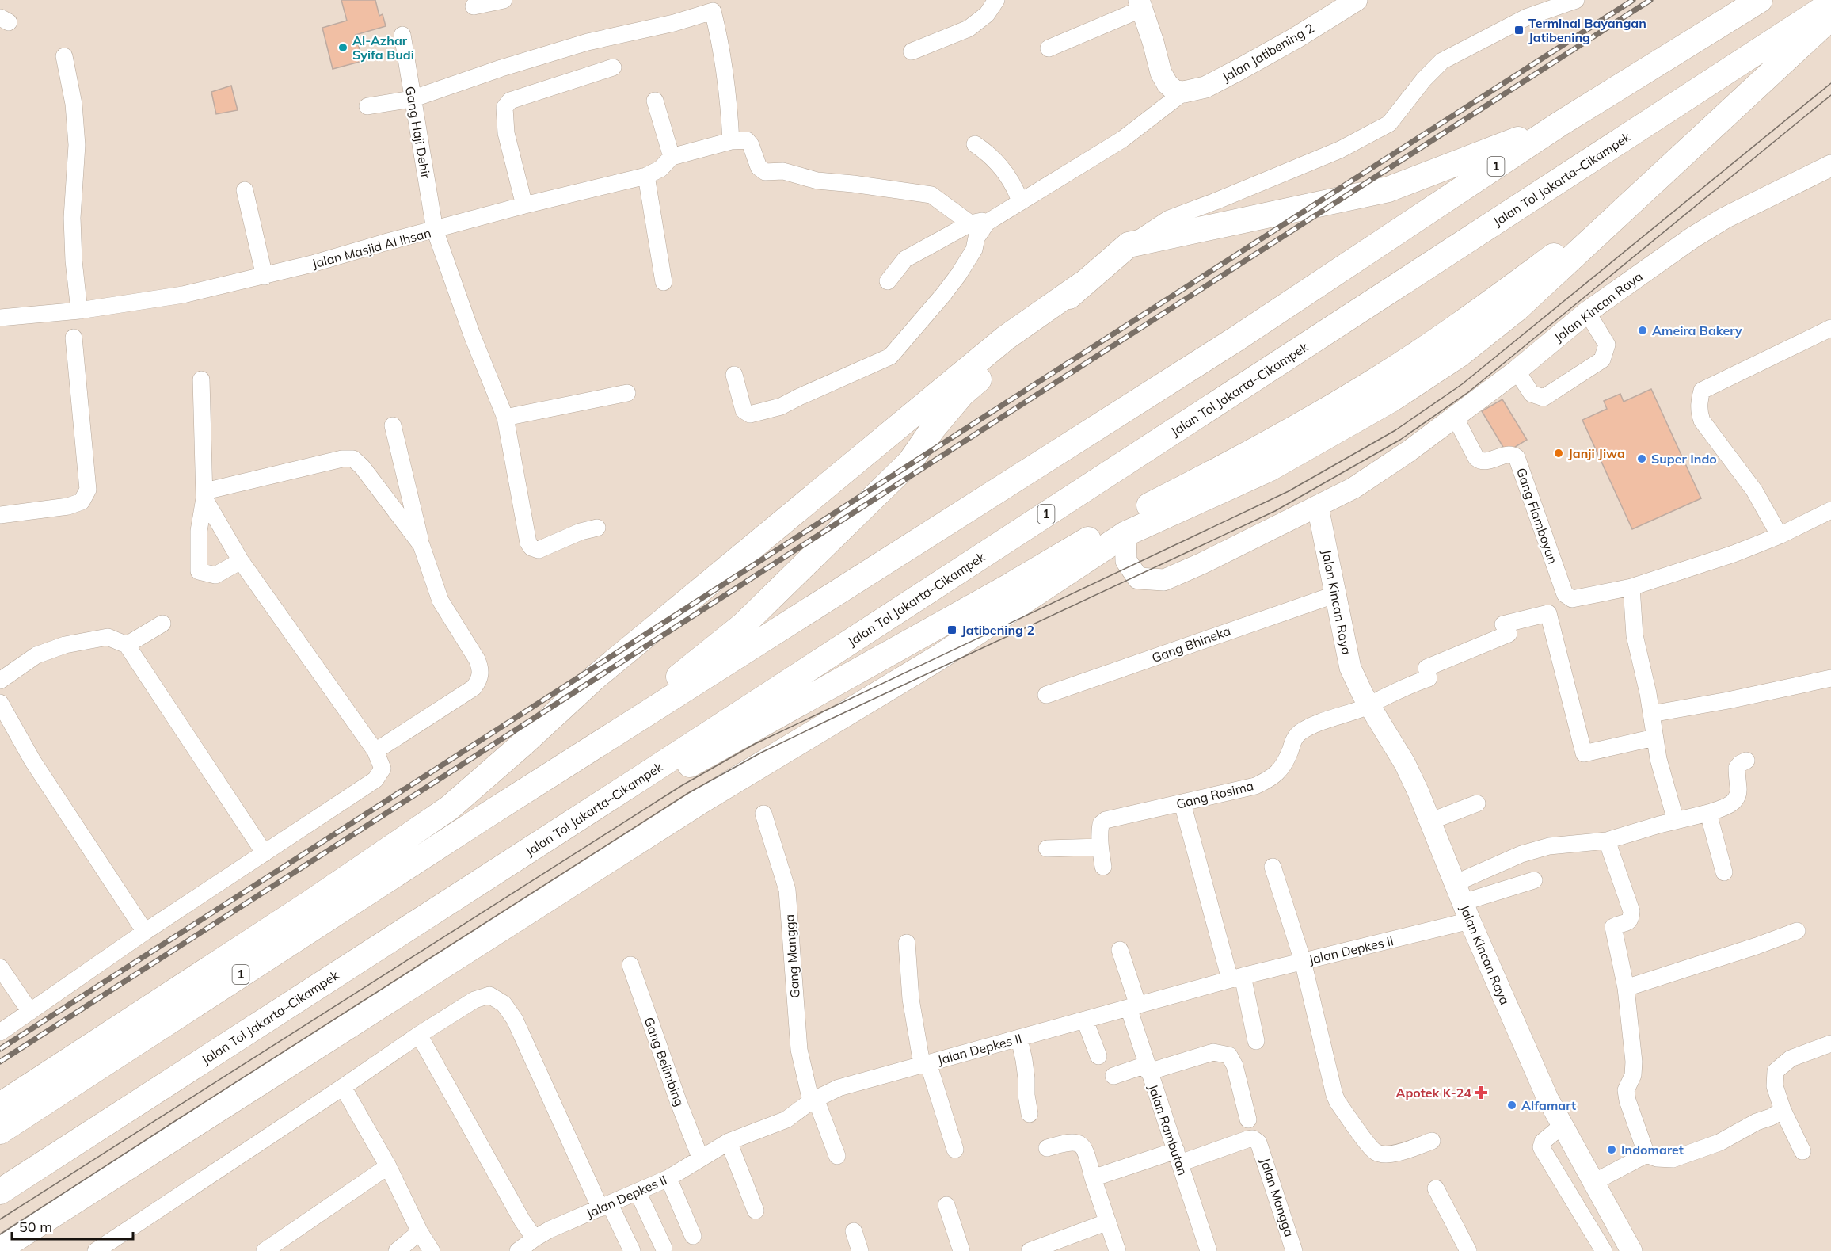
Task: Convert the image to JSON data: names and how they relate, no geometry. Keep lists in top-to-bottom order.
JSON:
{
  "streets": {
    "highway": ["1", "Jalan Tol Jakarta–Cikampek"],
    "main road": ["Jalan Jatibening 2", "Jalan Kincan Raya"],
    "street": [
      "Gang Haji Dehir",
      "Jalan Masjid Al Ihsan",
      "Gang Flamboyan",
      "Gang Bhineka",
      "Gang Rosima",
      "Jalan Depkes II",
      "Gang Mangga",
      "Gang Belimbing",
      "Jalan Rambutan",
      "Jalan Mangga"
    ]
  },
  "crossings": [
    ["Gang Haji Dehir", "Jalan Masjid Al Ihsan"],
    ["Jalan Kincan Raya", "Gang Flamboyan"],
    ["Jalan Kincan Raya", "Gang Bhineka"],
    ["Jalan Kincan Raya", "Gang Rosima"],
    ["Jalan Kincan Raya", "Jalan Depkes II"],
    ["Jalan Depkes II", "Gang Mangga"],
    ["Jalan Depkes II", "Gang Belimbing"],
    ["Jalan Depkes II", "Jalan Rambutan"],
    ["Jalan Rambutan", "Jalan Mangga"]
  ],
  "places": {
    "transit": ["Terminal Bayangan Jatibening", "Jatibening 2"],
    "other": [
      "Al-Azhar Syifa Budi",
      "Ameira Bakery",
      "Janji Jiwa",
      "Super Indo",
      "Alfamart",
      "Indomaret"
    ],
    "health": ["Apotek K-24"]
  },
  "scale_bar": "50 m"
}
